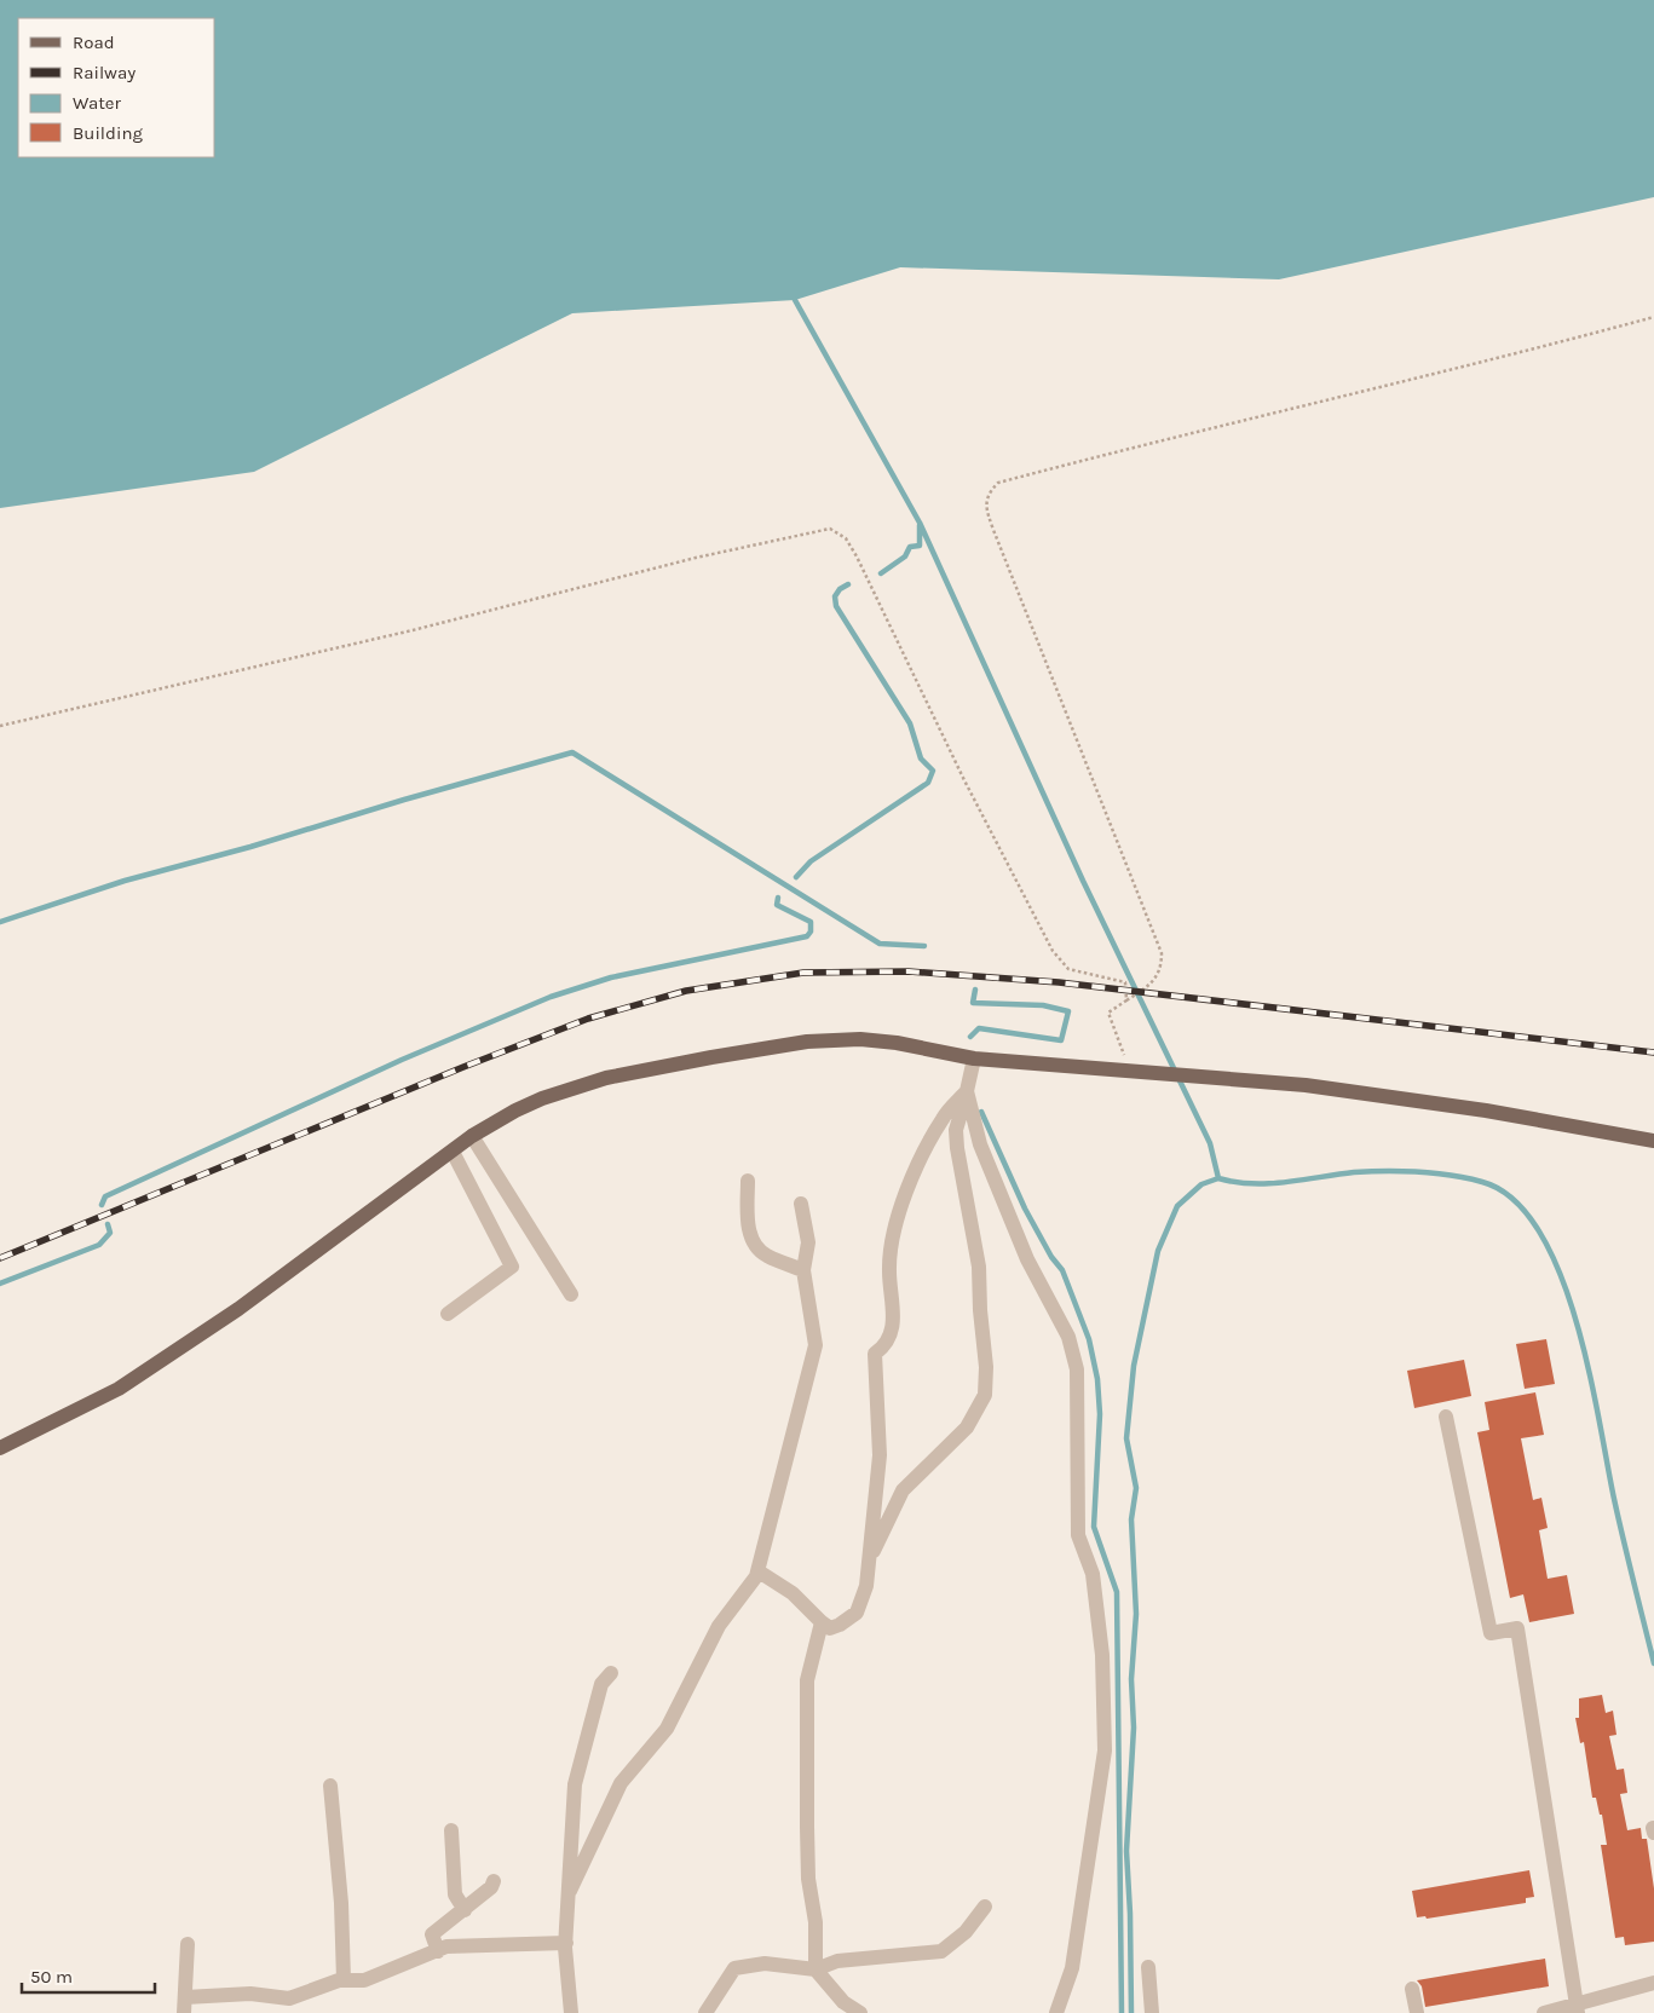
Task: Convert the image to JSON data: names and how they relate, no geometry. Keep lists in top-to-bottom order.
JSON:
{
  "legend": [
    "Road",
    "Railway",
    "Water",
    "Building"
  ],
  "scale_bar": "50 m"
}
